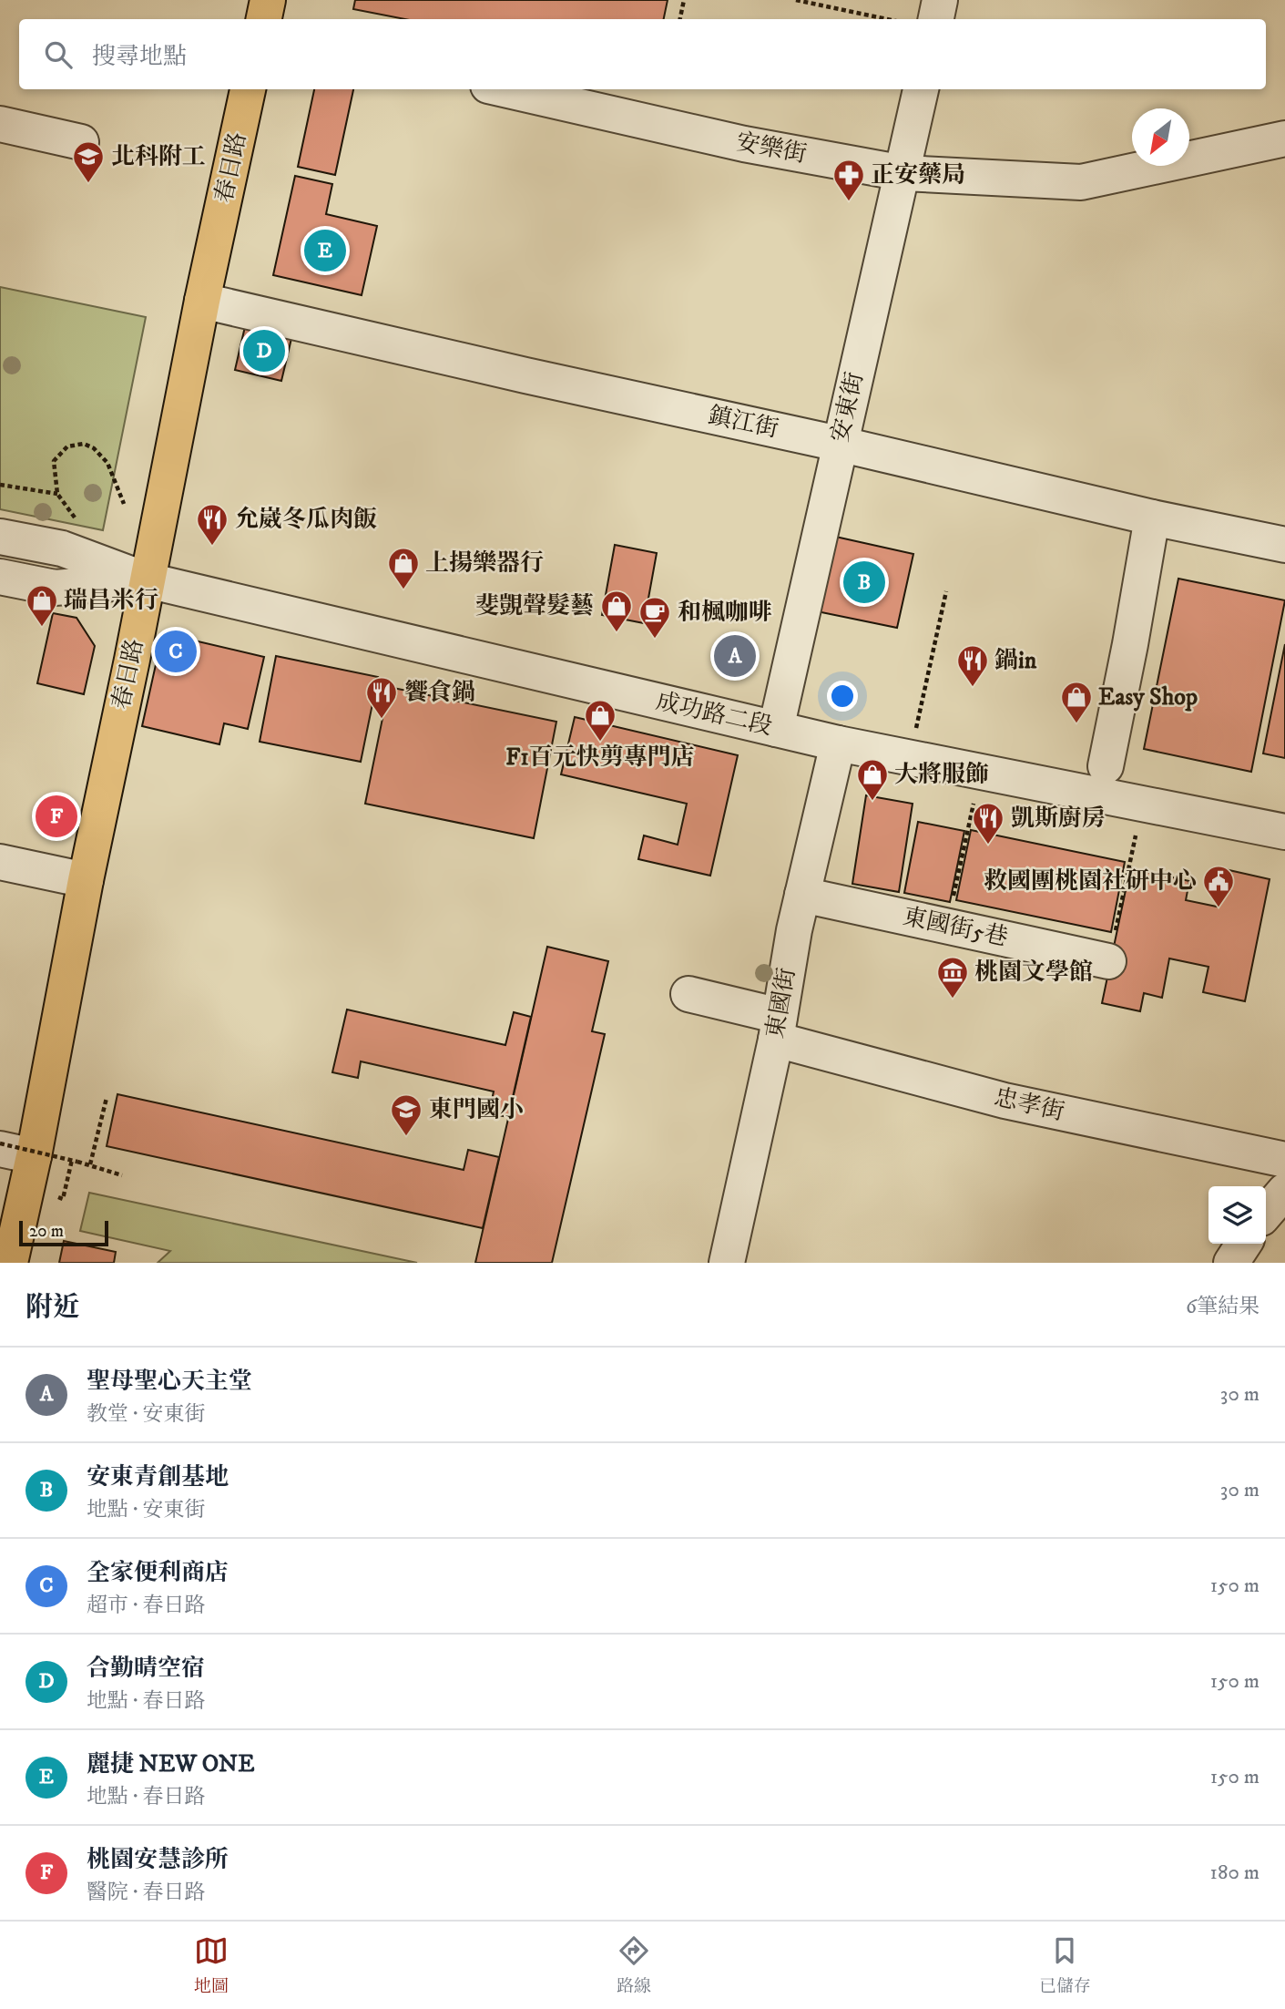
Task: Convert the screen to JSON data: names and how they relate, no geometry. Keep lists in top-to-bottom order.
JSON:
{
  "streets": {
    "main road": ["春日路"],
    "street": [
      "安樂街",
      "安東街",
      "鎮江街",
      "成功路二段",
      "東國街5巷",
      "東國街",
      "忠孝街"
    ]
  },
  "crossings": [
    ["安樂街", "安東街"],
    ["春日路", "鎮江街"],
    ["春日路", "成功路二段"],
    ["安東街", "鎮江街"],
    ["安東街", "成功路二段"],
    ["成功路二段", "東國街"],
    ["東國街5巷", "東國街"],
    ["東國街", "忠孝街"]
  ],
  "places": {
    "school or university": ["北科附工", "東門國小"],
    "pharmacy": ["正安藥局"],
    "restaurant": [
      "允崴冬瓜肉飯",
      "鍋in",
      "饗食鍋",
      "凱斯廚房"
    ],
    "shop": [
      "上揚樂器行",
      "瑞昌米行",
      "斐覬聲髮藝",
      "Easy Shop",
      "F1百元快剪專門店",
      "大將服飾"
    ],
    "cafe": ["和楓咖啡"],
    "public building": ["救國團桃園社研中心"],
    "museum": ["桃園文學館"]
  },
  "scale_bar": "20 m",
  "north": "bottom left",
  "page": {
    "search": "搜尋地點",
    "pins": [
      "E",
      "D",
      "B",
      "C",
      "A",
      "F"
    ],
    "scale": "20 m",
    "heading": ["附近", "6筆結果"],
    "list": [
      {
        "mark": "A",
        "name": "聖母聖心天主堂",
        "note": "教堂 · 安東街",
        "value": "30 m"
      },
      {
        "mark": "B",
        "name": "安東青創基地",
        "note": "地點 · 安東街",
        "value": "30 m"
      },
      {
        "mark": "C",
        "name": "全家便利商店",
        "note": "超市 · 春日路",
        "value": "150 m"
      },
      {
        "mark": "D",
        "name": "合勤晴空宿",
        "note": "地點 · 春日路",
        "value": "150 m"
      },
      {
        "mark": "E",
        "name": "麗捷 NEW ONE",
        "note": "地點 · 春日路",
        "value": "150 m"
      },
      {
        "mark": "F",
        "name": "桃園安慧診所",
        "note": "醫院 · 春日路",
        "value": "180 m"
      }
    ],
    "nav": ["地圖", "路線", "已儲存"]
  }
}
